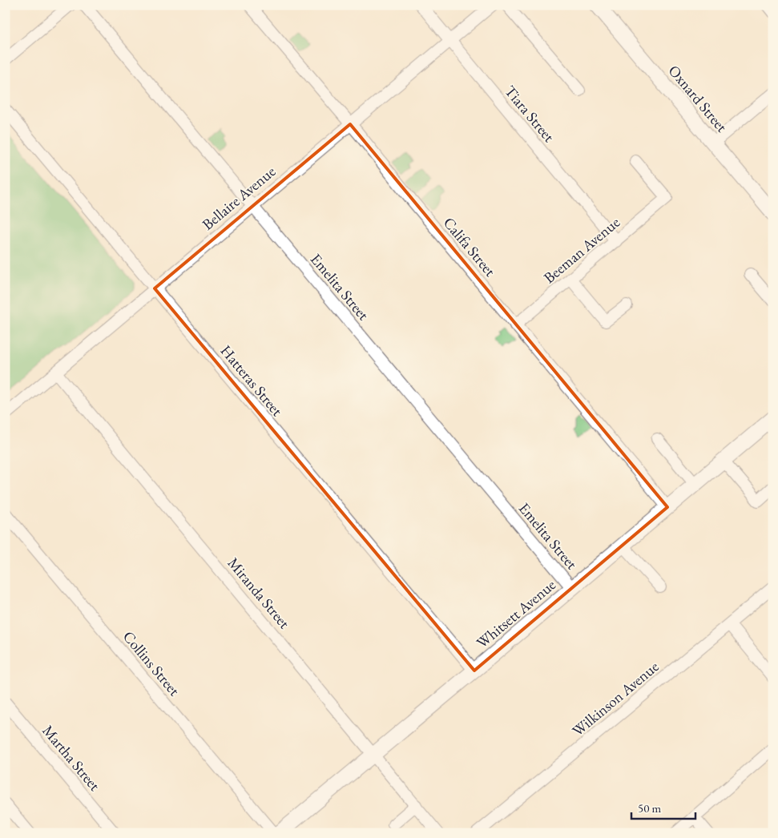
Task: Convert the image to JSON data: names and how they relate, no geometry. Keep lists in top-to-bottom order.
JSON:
{
  "streets": {
    "main road": ["Oxnard Street", "Whitsett Avenue"],
    "street": [
      "Tiara Street",
      "Bellaire Avenue",
      "Califa Street",
      "Beeman Avenue",
      "Emelita Street",
      "Hatteras Street",
      "Miranda Street",
      "Collins Street",
      "Wilkinson Avenue",
      "Martha Street"
    ]
  },
  "crossings": [
    ["Tiara Street", "Bellaire Avenue"],
    ["Tiara Street", "Beeman Avenue"],
    ["Bellaire Avenue", "Califa Street"],
    ["Bellaire Avenue", "Emelita Street"],
    ["Bellaire Avenue", "Hatteras Street"],
    ["Bellaire Avenue", "Miranda Street"],
    ["Califa Street", "Beeman Avenue"],
    ["Califa Street", "Whitsett Avenue"],
    ["Emelita Street", "Whitsett Avenue"],
    ["Hatteras Street", "Whitsett Avenue"],
    ["Miranda Street", "Whitsett Avenue"]
  ],
  "scale_bar": "50 m"
}
